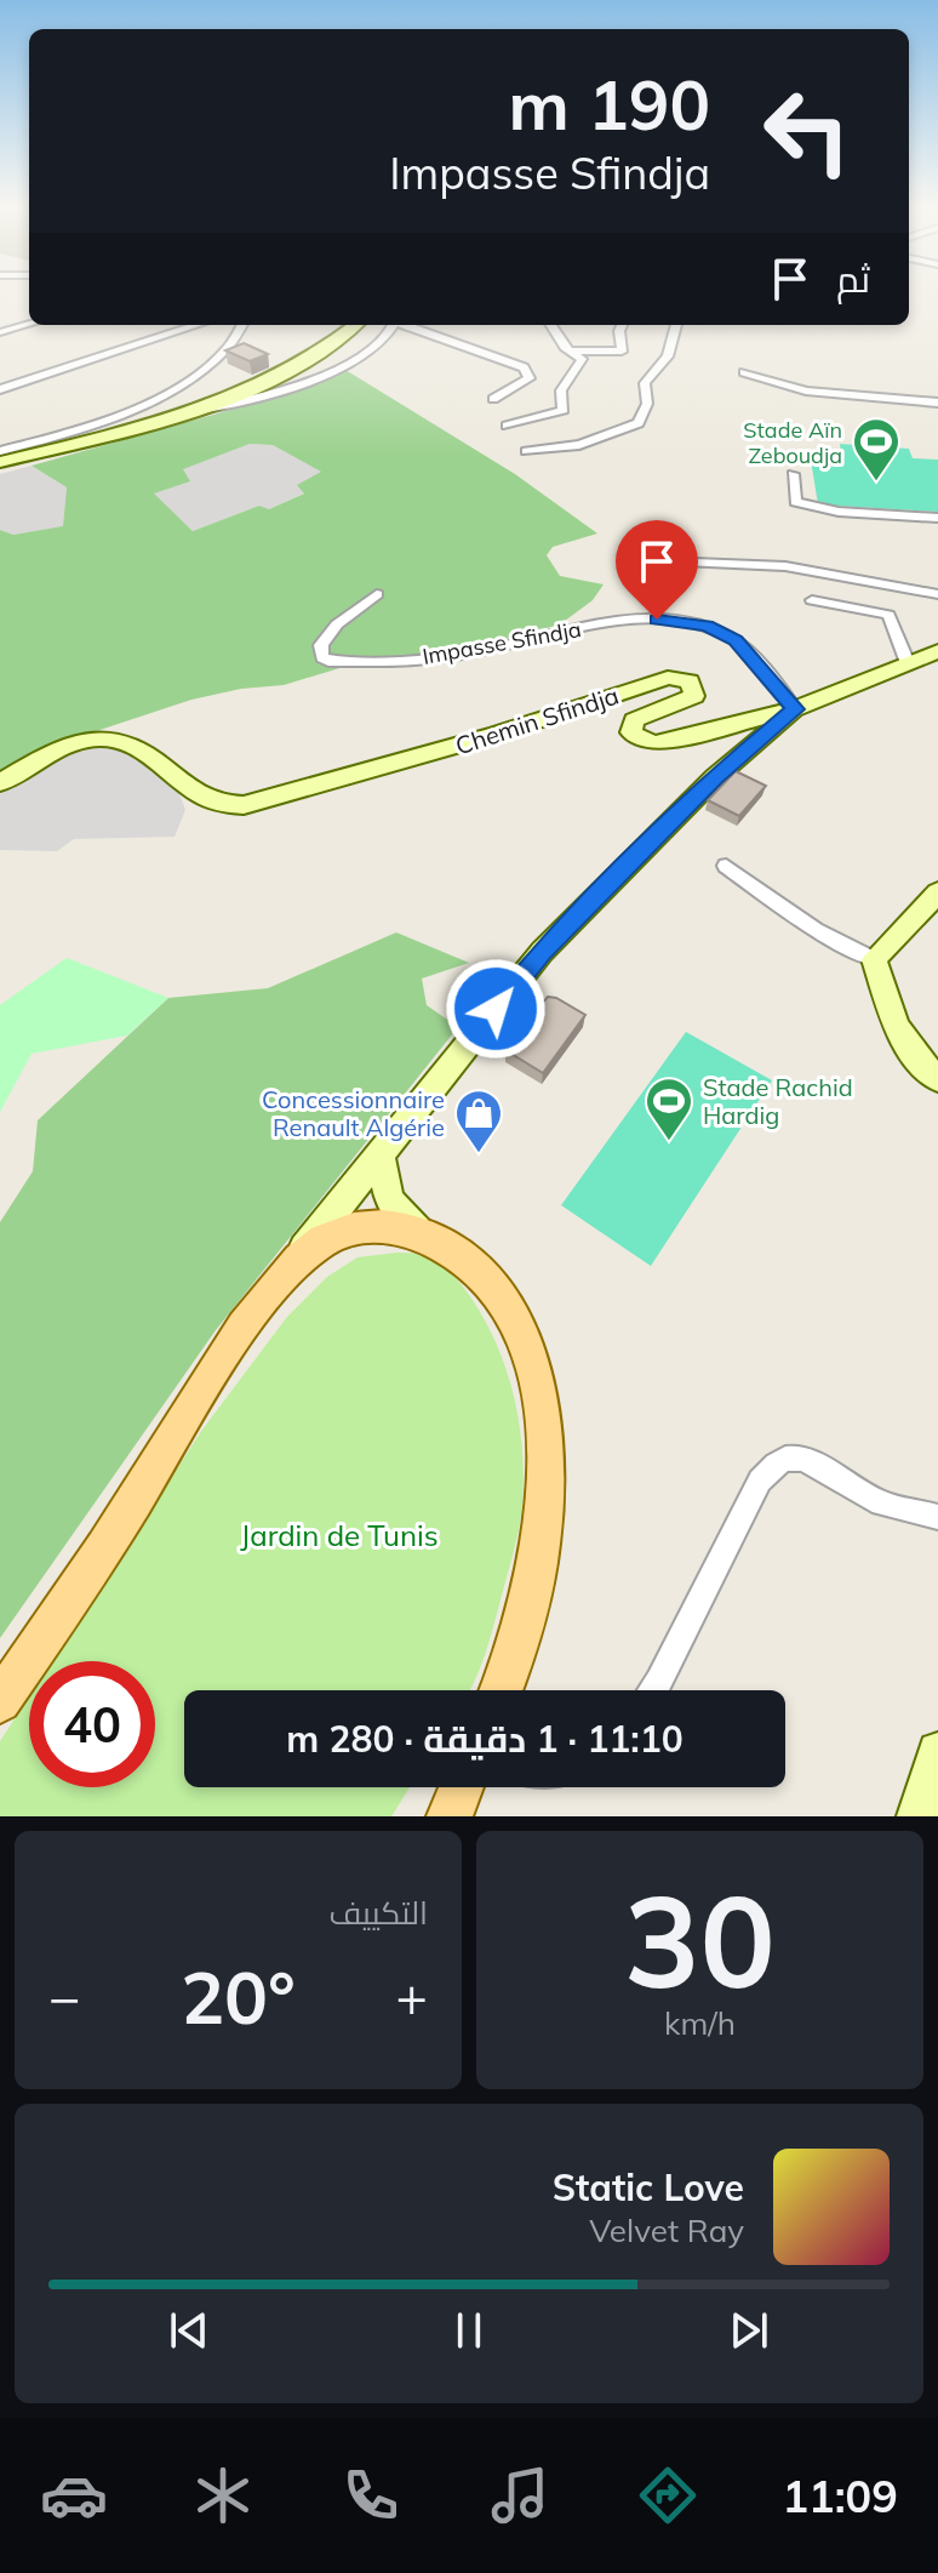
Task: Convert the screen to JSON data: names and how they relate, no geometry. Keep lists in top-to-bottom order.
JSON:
{
  "streets": {
    "street": ["Impasse Sfindja", "Chemin Sfindja"]
  },
  "crossings": [
    ["Impasse Sfindja", "Chemin Sfindja"]
  ],
  "parks": ["Jardin de Tunis"],
  "places": {
    "sports": ["Stade Aïn Zeboudja", "Stade Rachid Hardig"],
    "shop": ["Concessionnaire Renault Algérie"]
  },
  "page": {
    "turn": ["190 m", "Impasse Sfindja"],
    "then": "ثم",
    "limit": "40",
    "trip": "11:10 · 1 دقيقة · 280 m",
    "tile": [
      ["30", "km/h"],
      "التكييف"
    ],
    "heat": ["−", "20°", "+"],
    "song": ["Static Love", "Velvet Ray"],
    "tabs": "11:09"
  }
}
